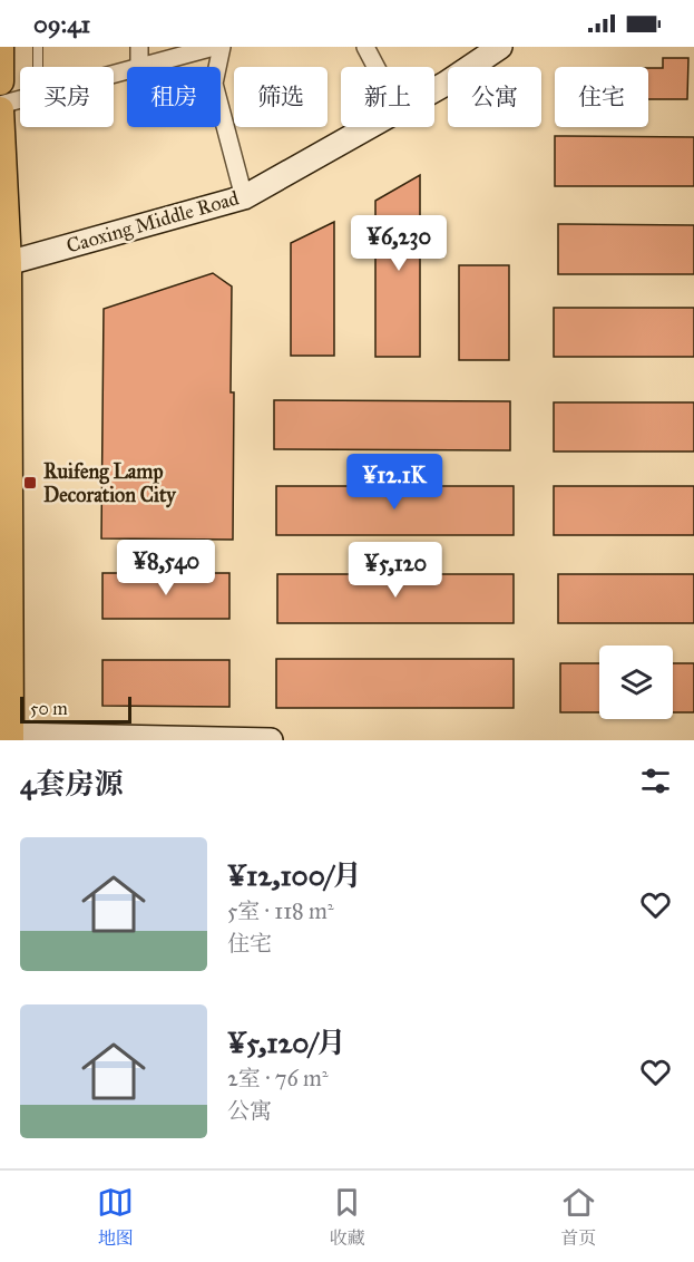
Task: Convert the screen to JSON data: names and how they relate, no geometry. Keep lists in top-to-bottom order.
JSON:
{
  "streets": {
    "street": ["Caoxing Middle Road"]
  },
  "places": {
    "transit": ["Ruifeng Lamp Decoration City"]
  },
  "scale_bar": "50 m",
  "page": {
    "status": "09:41",
    "chip": [
      "买房",
      "租房",
      "筛选",
      "新上",
      "公寓",
      "住宅"
    ],
    "price": [
      "¥6,230",
      "¥12.1K",
      "¥8,540",
      "¥5,120"
    ],
    "scale": "50 m",
    "heading": "4套房源",
    "list": [
      {
        "name": "¥12,100/月",
        "note": "5室 · 118 m² · 住宅"
      },
      {
        "name": "¥5,120/月",
        "note": "2室 · 76 m² · 公寓"
      }
    ],
    "tabs": ["地图", "收藏", "首页"]
  }
}
